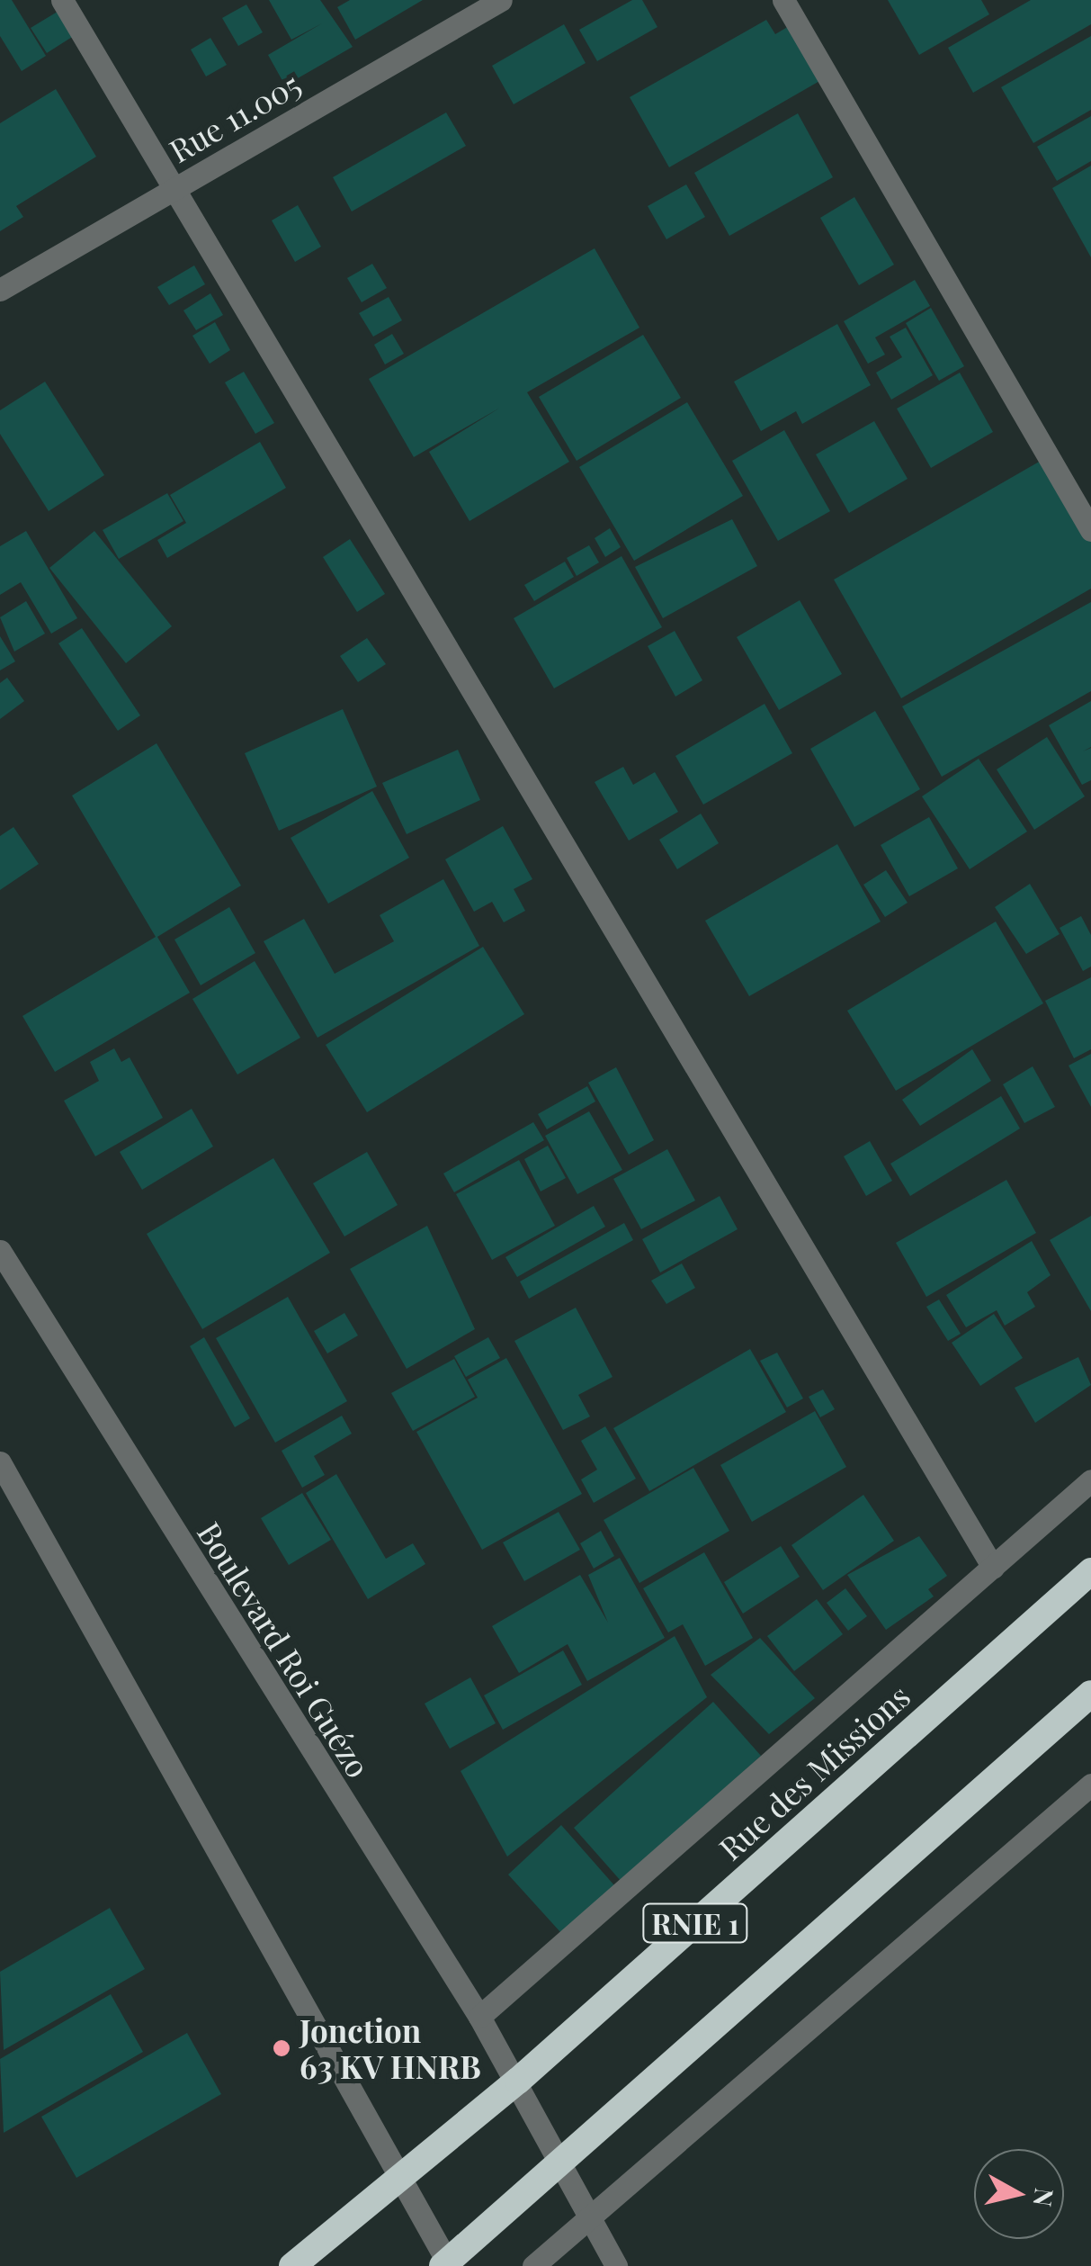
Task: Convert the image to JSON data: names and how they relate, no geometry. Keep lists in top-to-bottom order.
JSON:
{
  "streets": {
    "highway": ["Rue des Missions", "RNIE 1"],
    "street": ["Rue 11.005", "Boulevard Roi Guézo"]
  },
  "crossings": [
    ["Boulevard Roi Guézo", "Rue des Missions"],
    ["Boulevard Roi Guézo", "RNIE 1"]
  ],
  "places": ["Jonction 63 KV HNRB"],
  "north": "right"
}
